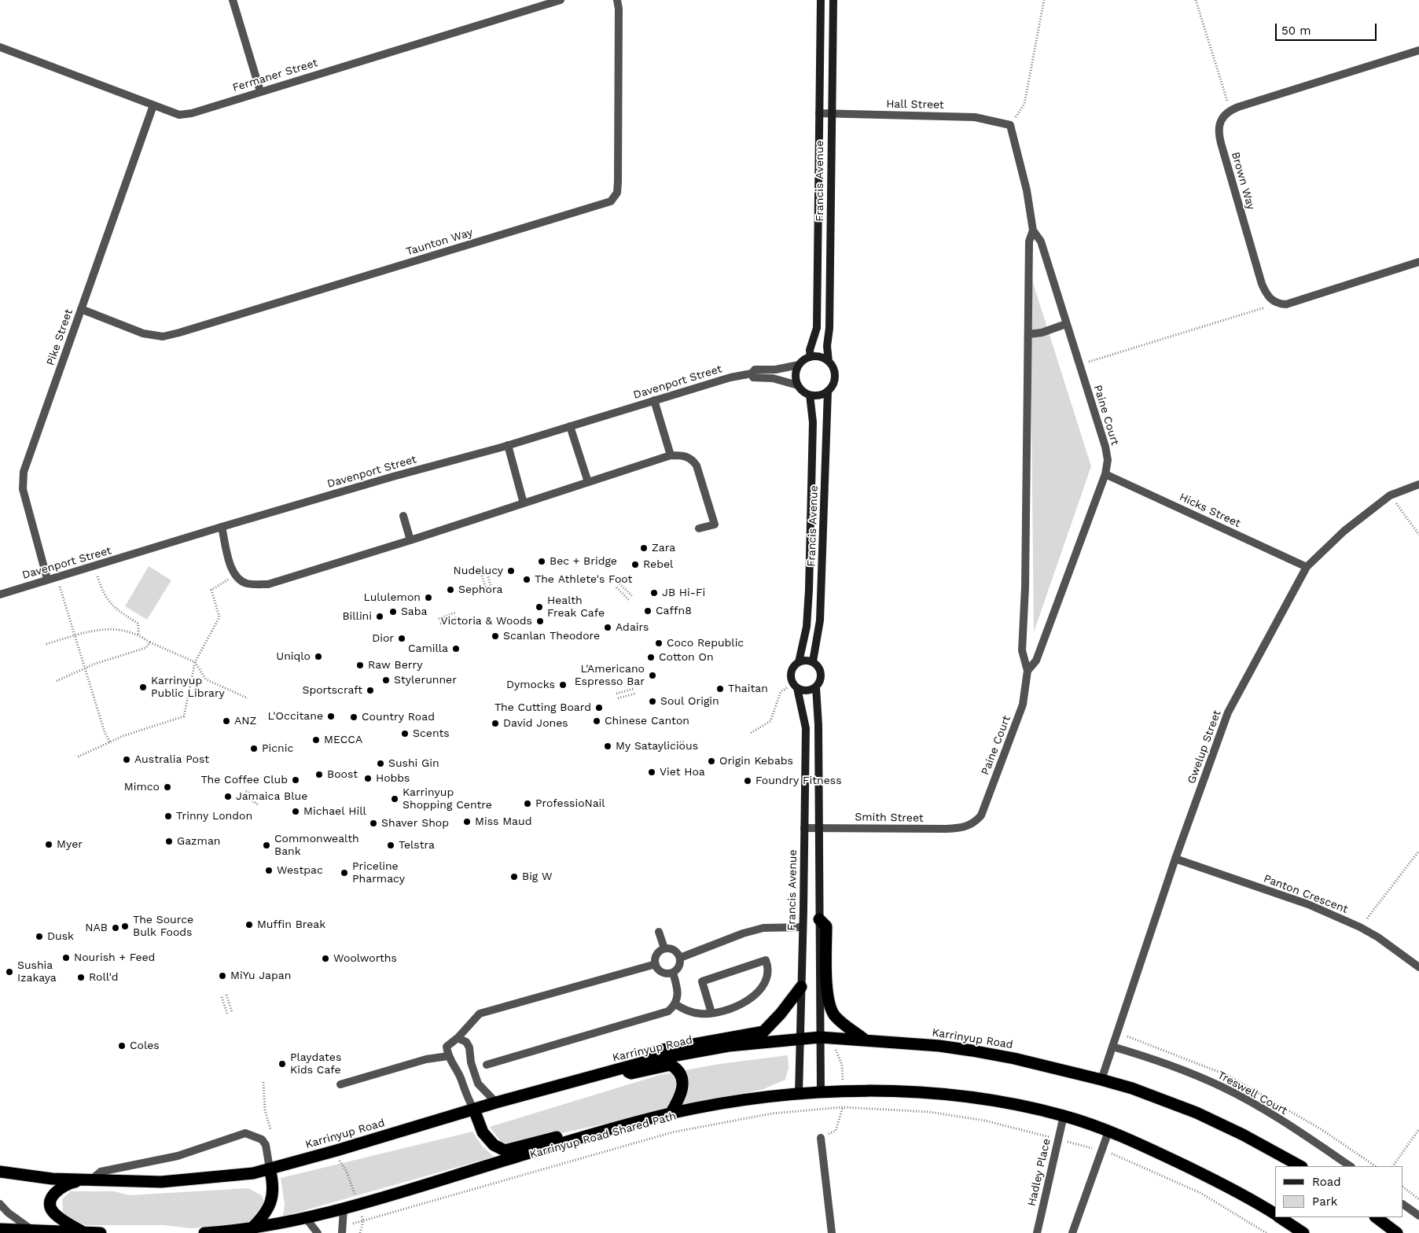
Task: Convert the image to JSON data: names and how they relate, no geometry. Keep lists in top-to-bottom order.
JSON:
{
  "streets": {
    "highway": ["Karrinyup Road"],
    "street": [
      "Fermaner Street",
      "Hall Street",
      "Francis Avenue",
      "Brown Way",
      "Taunton Way",
      "Pike Street",
      "Davenport Street",
      "Paine Court",
      "Hicks Street",
      "Gwelup Street",
      "Smith Street",
      "Panton Crescent",
      "Treswell Court",
      "Hadley Place"
    ]
  },
  "crossings": [
    ["Fermaner Street", "Pike Street"],
    ["Hall Street", "Francis Avenue"],
    ["Hall Street", "Paine Court"],
    ["Francis Avenue", "Davenport Street"],
    ["Francis Avenue", "Smith Street"],
    ["Francis Avenue", "Karrinyup Road"],
    ["Taunton Way", "Pike Street"],
    ["Pike Street", "Davenport Street"],
    ["Paine Court", "Hicks Street"],
    ["Paine Court", "Smith Street"],
    ["Hicks Street", "Gwelup Street"],
    ["Gwelup Street", "Panton Crescent"],
    ["Gwelup Street", "Karrinyup Road"],
    ["Gwelup Street", "Treswell Court"]
  ],
  "places": [
    "Zara",
    "Bec + Bridge",
    "Rebel",
    "Nudelucy",
    "The Athlete's Foot",
    "Sephora",
    "JB Hi-Fi",
    "Lululemon",
    "Health Freak Cafe",
    "Caffn8",
    "Saba",
    "Billini",
    "Victoria & Woods",
    "Adairs",
    "Scanlan Theodore",
    "Dior",
    "Coco Republic",
    "Camilla",
    "Uniqlo",
    "Cotton On",
    "Raw Berry",
    "L'Americano Espresso Bar",
    "Stylerunner",
    "Dymocks",
    "Karrinyup Public Library",
    "Thaitan",
    "Sportscraft",
    "Soul Origin",
    "The Cutting Board",
    "L'Occitane",
    "Country Road",
    "ANZ",
    "Chinese Canton",
    "David Jones",
    "Scents",
    "MECCA",
    "My Sataylicious",
    "Picnic",
    "Australia Post",
    "Origin Kebabs",
    "Sushi Gin",
    "Viet Hoa",
    "Boost",
    "Hobbs",
    "The Coffee Club",
    "Foundry Fitness",
    "Mimco",
    "Jamaica Blue",
    "Karrinyup Shopping Centre",
    "ProfessioNail",
    "Michael Hill",
    "Trinny London",
    "Miss Maud",
    "Shaver Shop",
    "Gazman",
    "Myer",
    "Commonwealth Bank",
    "Telstra",
    "Westpac",
    "Priceline Pharmacy",
    "Big W",
    "Muffin Break",
    "The Source Bulk Foods",
    "NAB",
    "Dusk",
    "Nourish + Feed",
    "Woolworths",
    "Sushia Izakaya",
    "MiYu Japan",
    "Roll'd",
    "Coles",
    "Playdates Kids Cafe"
  ],
  "legend": ["Road", "Park"],
  "scale_bar": "50 m"
}
